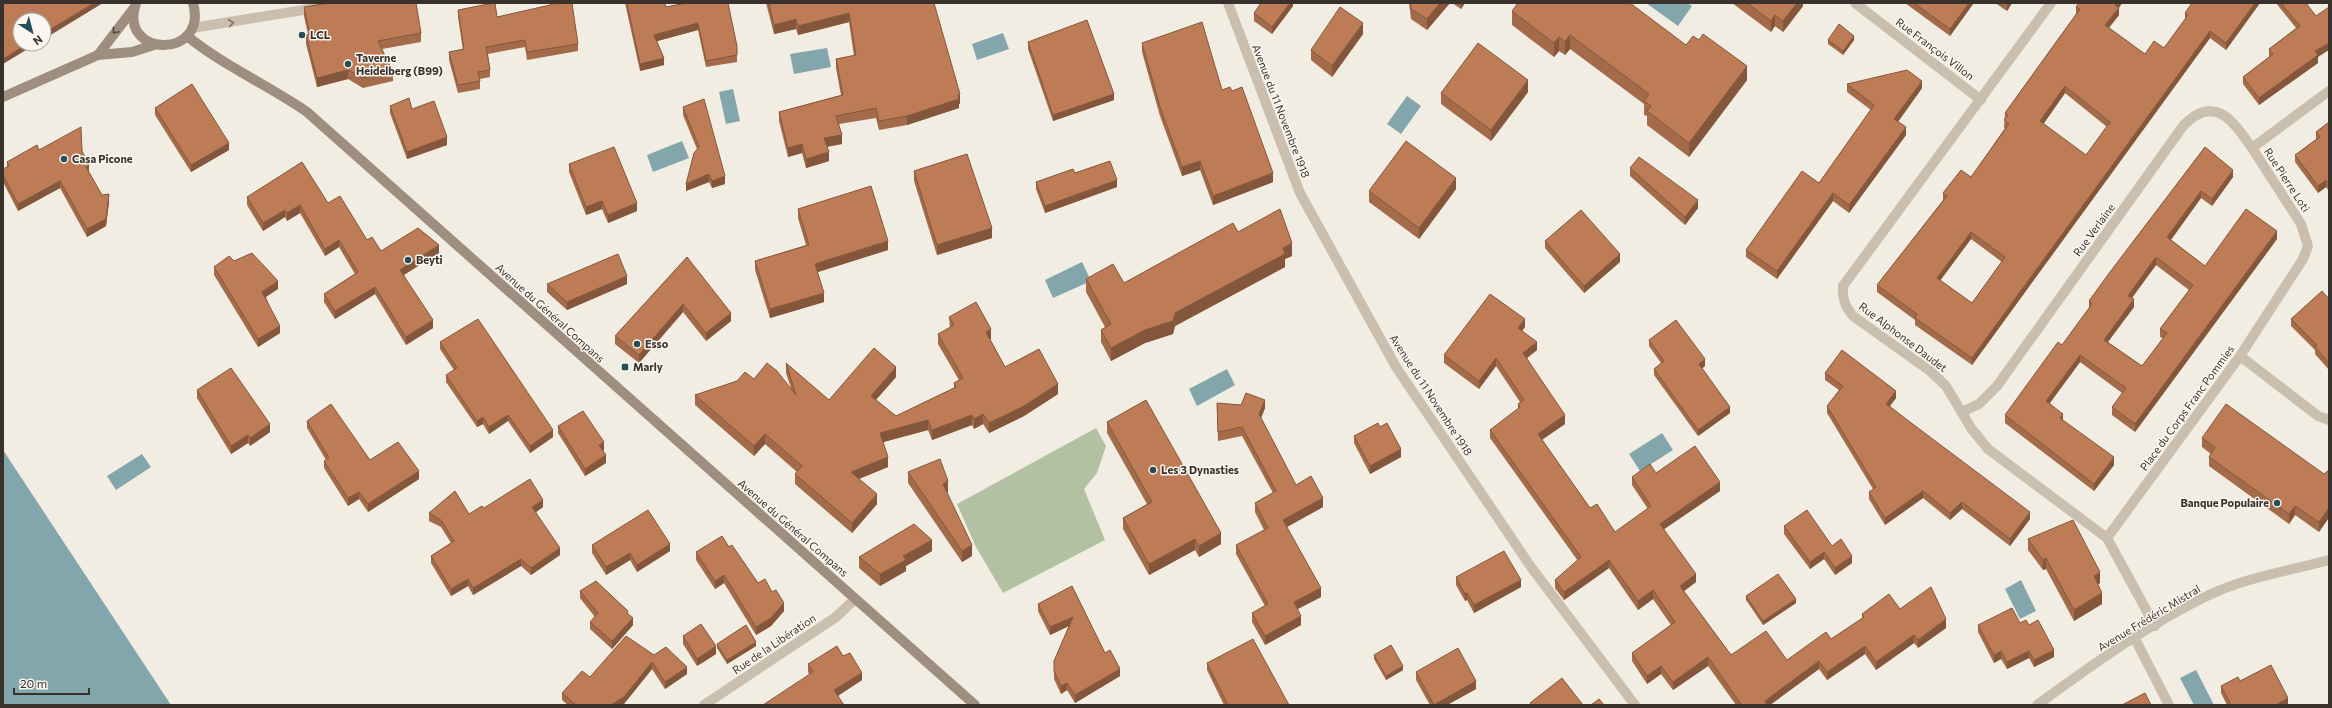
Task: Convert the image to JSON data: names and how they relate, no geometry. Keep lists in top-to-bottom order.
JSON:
{
  "streets": {
    "main road": ["Avenue du Général Compans"],
    "street": [
      "Rue François Villon",
      "Avenue du 11 Novembre 1918",
      "Rue Pierre Loti",
      "Rue Verlaine",
      "Rue Alphonse Daudet",
      "Place du Corps Franc Pommies",
      "Avenue Frédéric Mistral",
      "Rue de la Libération"
    ]
  },
  "crossings": [
    ["Rue François Villon", "Rue Alphonse Daudet"],
    ["Rue Pierre Loti", "Rue Verlaine"],
    ["Rue Pierre Loti", "Place du Corps Franc Pommies"],
    ["Rue Verlaine", "Rue Alphonse Daudet"],
    ["Avenue du Général Compans", "Rue de la Libération"],
    ["Rue Alphonse Daudet", "Place du Corps Franc Pommies"],
    ["Rue Alphonse Daudet", "Avenue Frédéric Mistral"]
  ],
  "places": {
    "other": [
      "LCL",
      "Taverne Heidelberg (B99)",
      "Casa Picone",
      "Beyti",
      "Esso",
      "Les 3 Dynasties",
      "Banque Populaire"
    ],
    "transit": ["Marly"]
  },
  "scale_bar": "20 m",
  "north": "bottom right"
}
